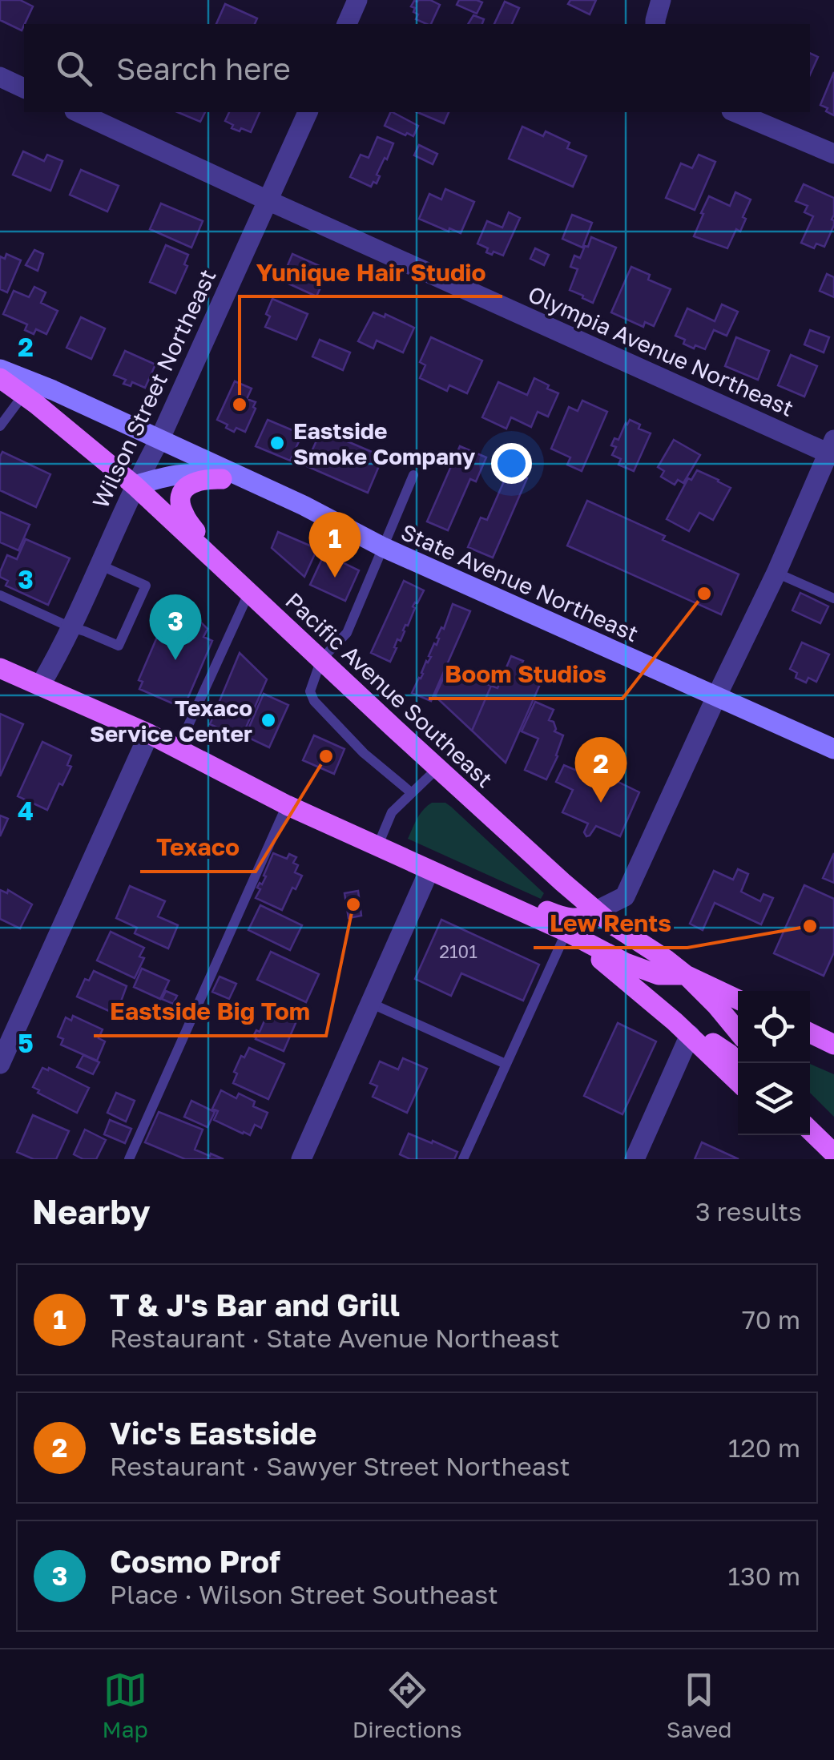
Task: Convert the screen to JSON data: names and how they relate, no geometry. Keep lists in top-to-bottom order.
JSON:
{
  "streets": {
    "main road": ["Pacific Avenue Southeast"],
    "street": ["Olympia Avenue Northeast", "Wilson Street Northeast", "State Avenue Northeast"]
  },
  "crossings": [
    ["Olympia Avenue Northeast", "Wilson Street Northeast"],
    ["Wilson Street Northeast", "State Avenue Northeast"],
    ["Wilson Street Northeast", "Pacific Avenue Southeast"],
    ["State Avenue Northeast", "Pacific Avenue Southeast"]
  ],
  "places": [
    "Yunique Hair Studio",
    "Eastside Smoke Company",
    "Boom Studios",
    "Texaco Service Center",
    "Texaco",
    "Eastside Big Tom",
    "Lew Rents"
  ],
  "house_numbers": ["2101"],
  "page": {
    "search": "Search here",
    "pins": ["1", "3", "2"],
    "heading": ["Nearby", "3 results"],
    "list": [
      {
        "mark": "1",
        "name": "T & J's Bar and Grill",
        "note": "Restaurant · State Avenue Northeast",
        "value": "70 m"
      },
      {
        "mark": "2",
        "name": "Vic's Eastside",
        "note": "Restaurant · Sawyer Street Northeast",
        "value": "120 m"
      },
      {
        "mark": "3",
        "name": "Cosmo Prof",
        "note": "Place · Wilson Street Southeast",
        "value": "130 m"
      }
    ],
    "nav": ["Map", "Directions", "Saved"]
  },
  "grid": {
    "rows": [
      "2",
      "3",
      "4",
      "5"
    ]
  }
}
